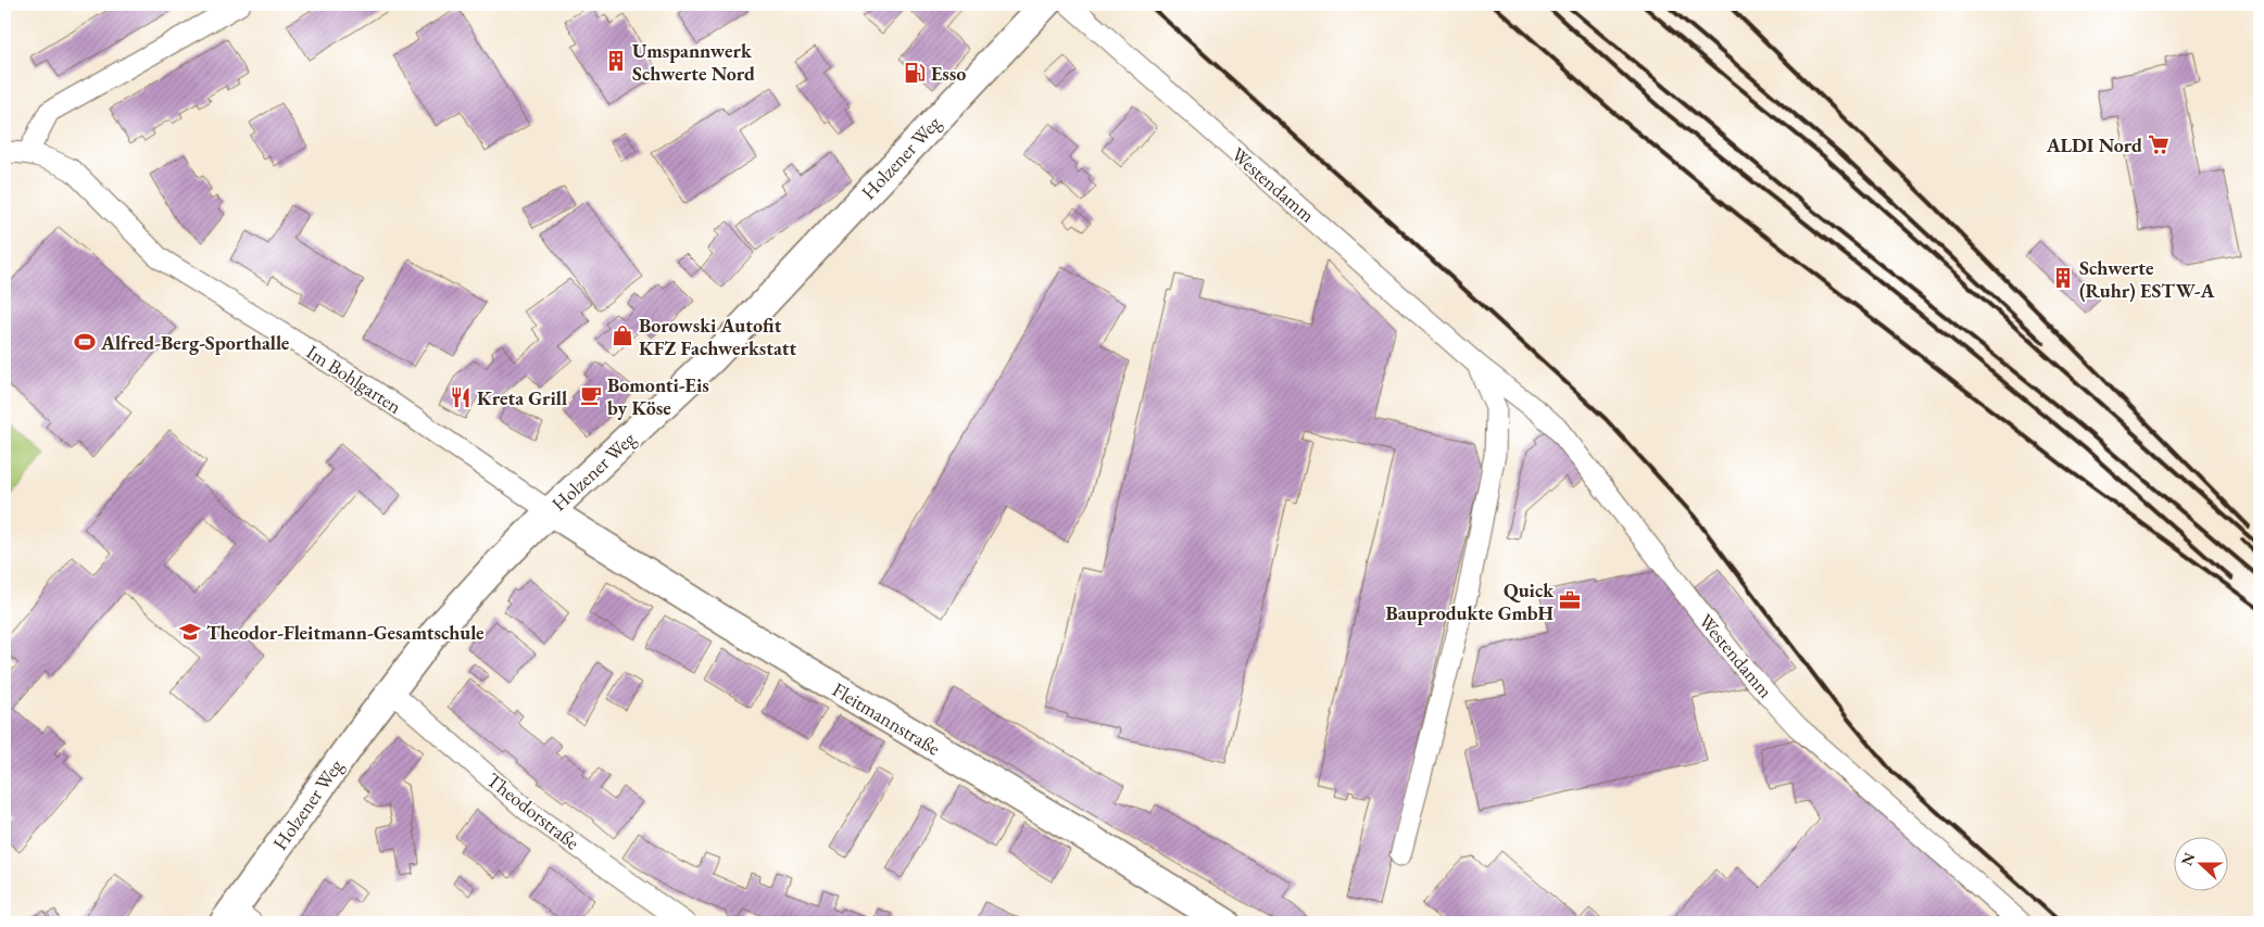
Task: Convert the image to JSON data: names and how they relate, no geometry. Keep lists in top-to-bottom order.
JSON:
{
  "streets": {
    "main road": ["Holzener Weg", "Fleitmannstraße"],
    "street": ["Westendamm", "Im Bohlgarten", "Theodorstraße"]
  },
  "crossings": [
    ["Holzener Weg", "Im Bohlgarten"],
    ["Holzener Weg", "Fleitmannstraße"],
    ["Holzener Weg", "Theodorstraße"],
    ["Im Bohlgarten", "Fleitmannstraße"]
  ],
  "places": {
    "building": ["Umspannwerk Schwerte Nord", "Schwerte (Ruhr) ESTW-A"],
    "fuel station": ["Esso"],
    "supermarket": ["ALDI Nord"],
    "shop": ["Borowski Autofit KFZ Fachwerkstatt"],
    "sports": ["Alfred-Berg-Sporthalle"],
    "cafe": ["Bomonti-Eis by Köse"],
    "restaurant": ["Kreta Grill"],
    "office": ["Quick Bauprodukte GmbH"],
    "school or university": ["Theodor-Fleitmann-Gesamtschule"]
  },
  "north": "left"
}
